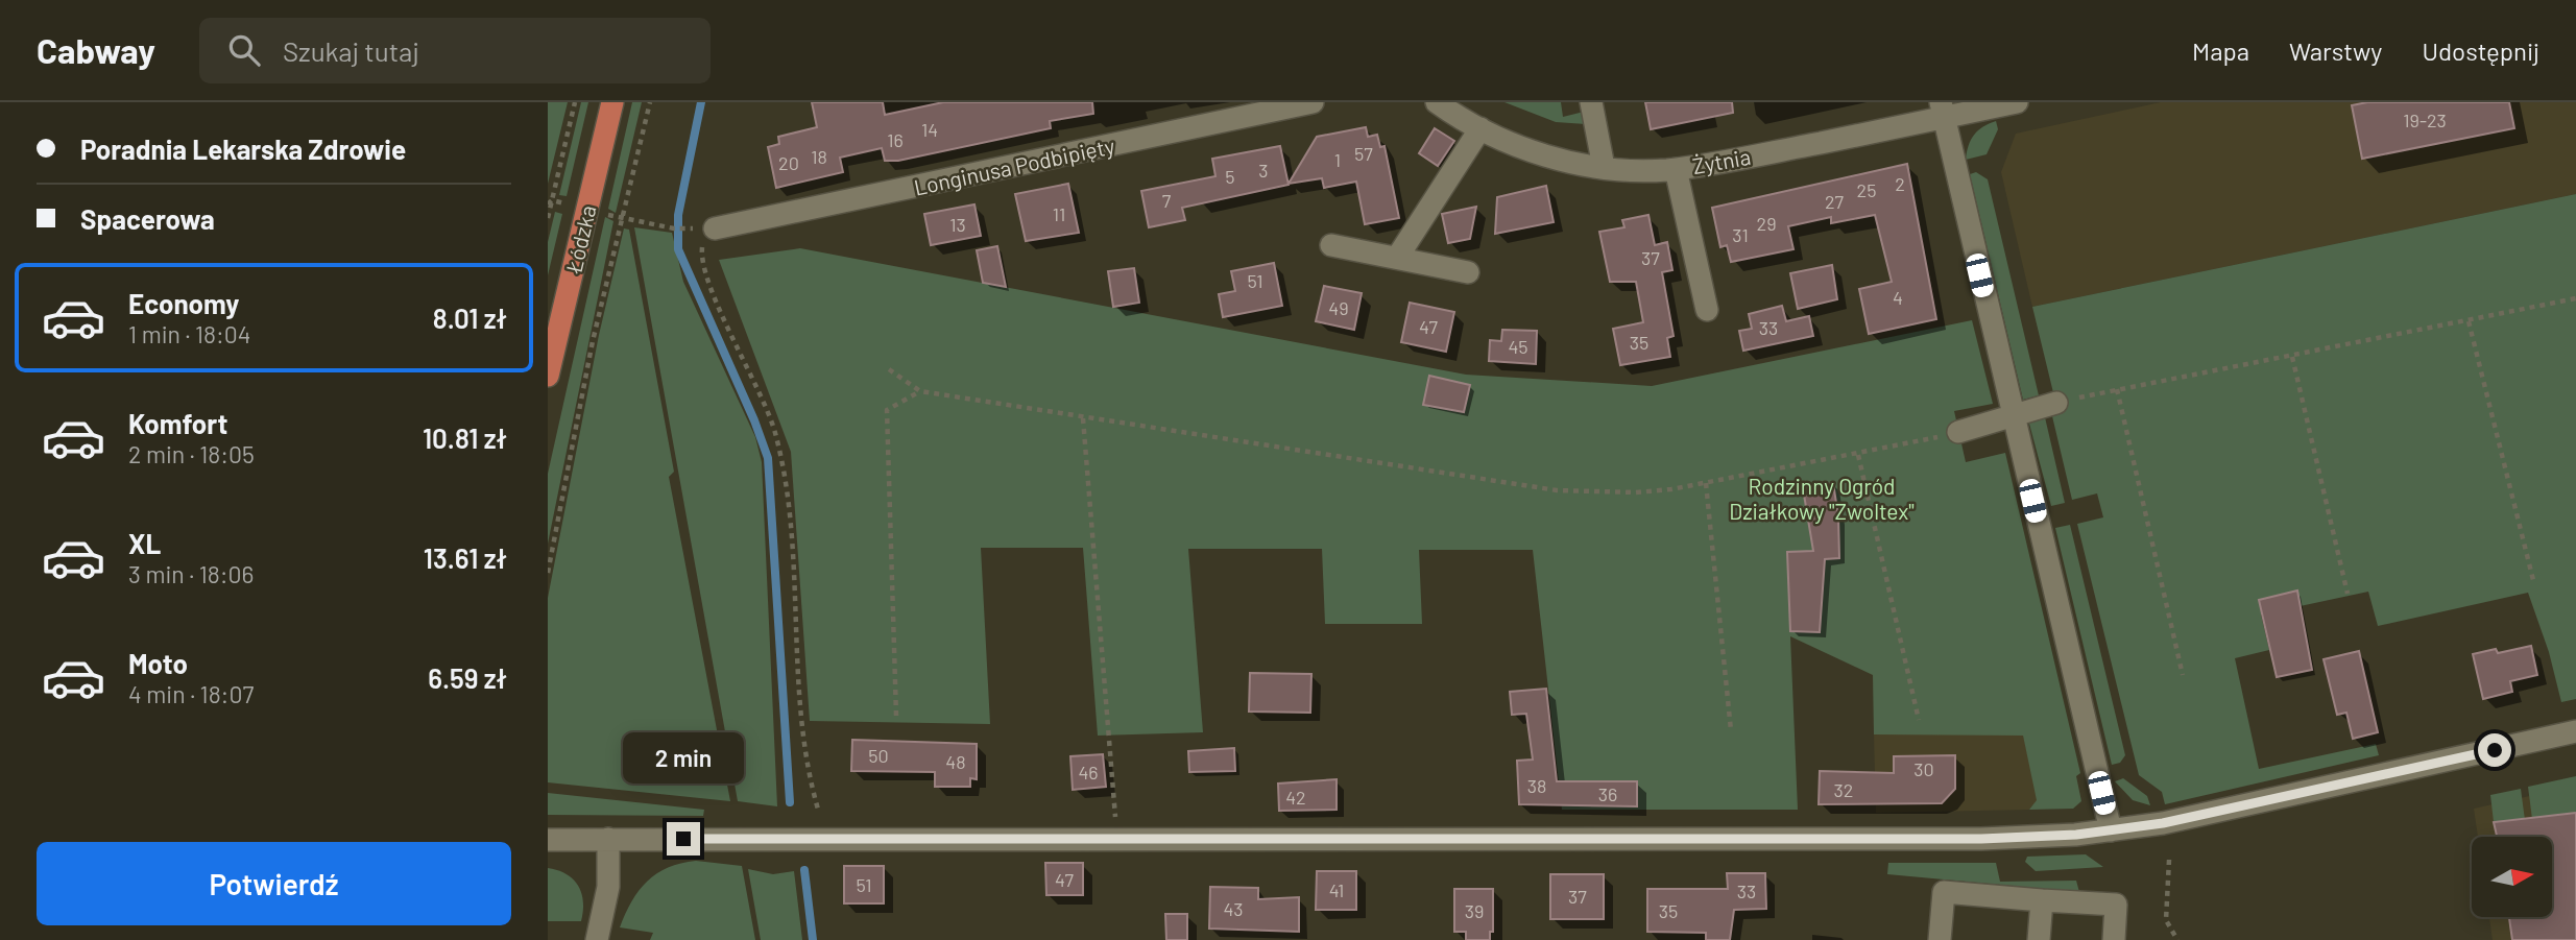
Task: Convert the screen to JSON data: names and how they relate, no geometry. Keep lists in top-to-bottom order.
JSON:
{
  "streets": {
    "main road": ["Łódzka"],
    "street": ["Żytnia", "Longinusa Podbipięty"]
  },
  "parks": ["Rodzinny Ogród Działkowy \"Zwoltex\""],
  "house_numbers": [
    "19-23",
    "14",
    "16",
    "57",
    "18",
    "1",
    "20",
    "3",
    "5",
    "2",
    "25",
    "7",
    "27",
    "11",
    "29",
    "13",
    "31",
    "37",
    "51",
    "4",
    "49",
    "47",
    "33",
    "35",
    "45",
    "50",
    "48",
    "30",
    "46",
    "38",
    "32",
    "36",
    "42",
    "47",
    "51",
    "41",
    "33",
    "37",
    "43",
    "39",
    "35"
  ],
  "north": "right",
  "page": {
    "header": "Cabway",
    "search": "Szukaj tutaj",
    "nav": ["Mapa", "Warstwy", "Udostępnij"],
    "banner": ["Poradnia Lekarska Zdrowie", "Spacerowa"],
    "list": [
      {
        "name": "Economy",
        "note": "1 min · 18:04",
        "value": "8.01 zł"
      },
      {
        "name": "Komfort",
        "note": "2 min · 18:05",
        "value": "10.81 zł"
      },
      {
        "name": "XL",
        "note": "3 min · 18:06",
        "value": "13.61 zł"
      },
      {
        "name": "Moto",
        "note": "4 min · 18:07",
        "value": "6.59 zł"
      }
    ],
    "bubble": "2 min",
    "buttons": "Potwierdź"
  }
}
